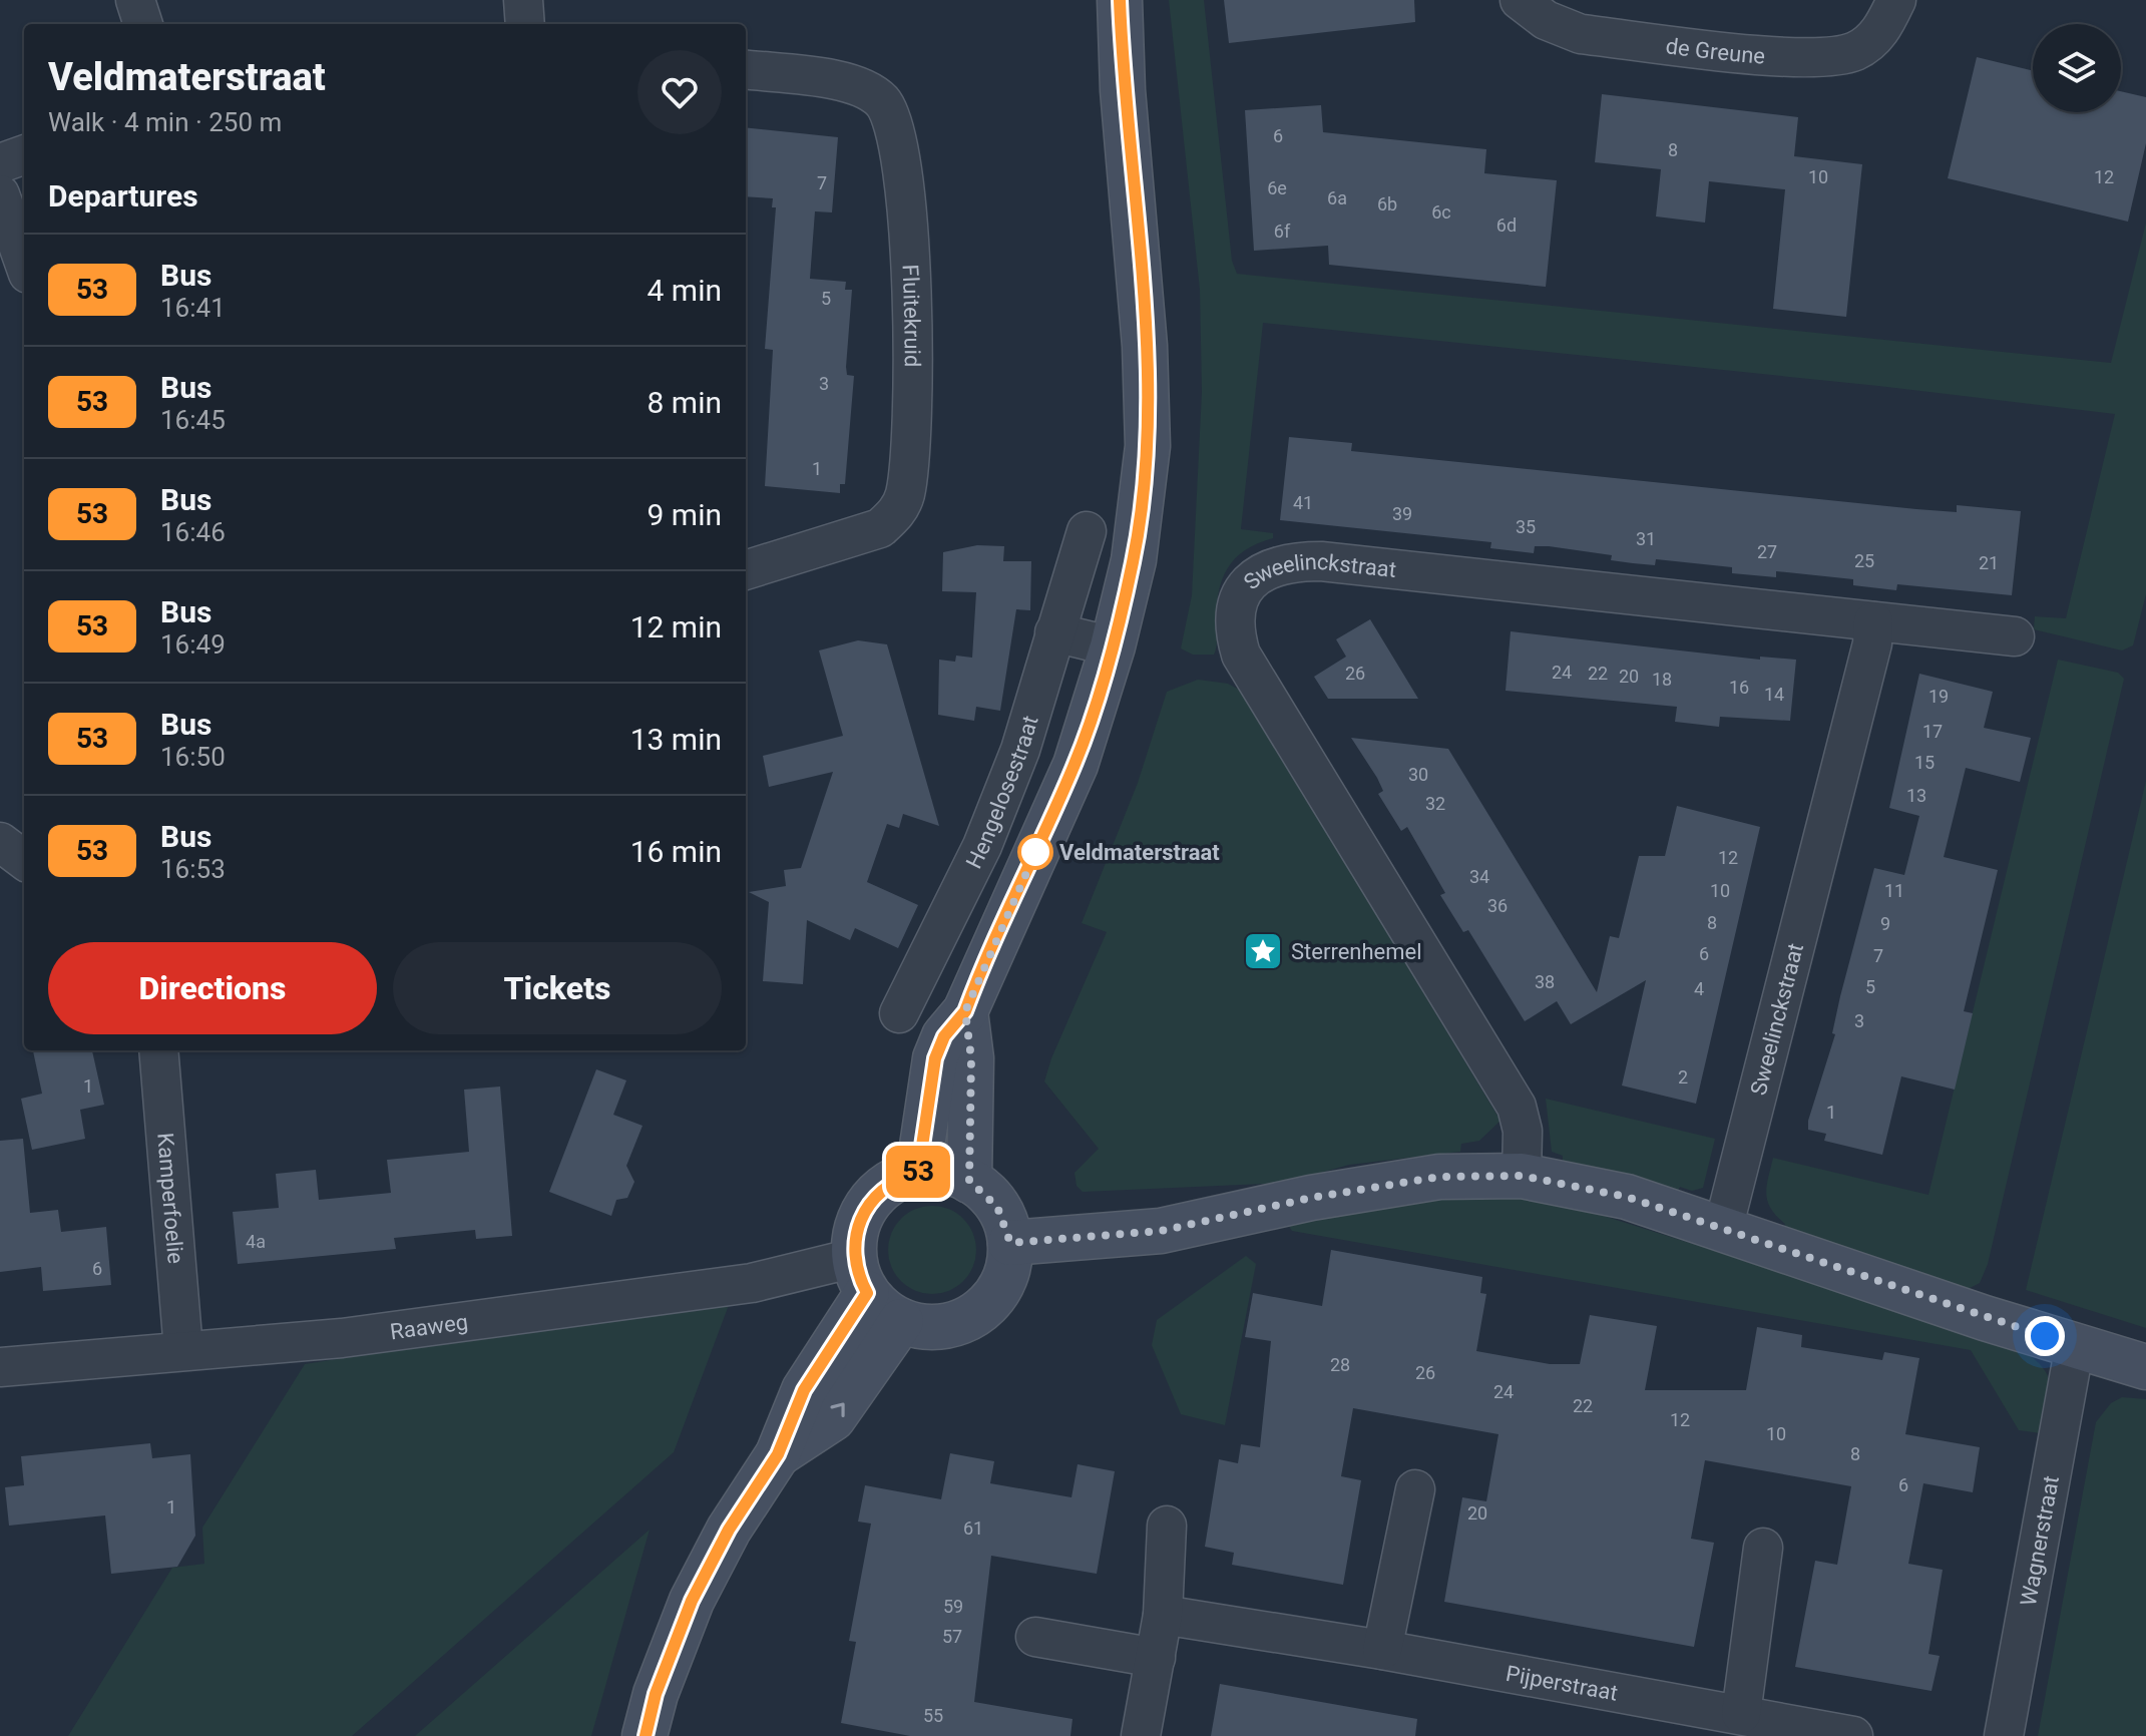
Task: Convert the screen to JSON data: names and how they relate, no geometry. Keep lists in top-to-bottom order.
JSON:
{
  "streets": {
    "street": [
      "de Greune",
      "Fluitekruid",
      "Sweelinckstraat",
      "Hengelosestraat",
      "Kamperfoelie",
      "Raaweg",
      "Wagnerstraat",
      "Pijperstraat"
    ]
  },
  "crossings": [
    ["Kamperfoelie", "Raaweg"]
  ],
  "places": {
    "other": ["Veldmaterstraat"],
    "place": ["Sterrenhemel"]
  },
  "lines": ["bus line 53"],
  "house_numbers": [
    "6",
    "8",
    "10",
    "12",
    "7",
    "6e",
    "6a",
    "6b",
    "6c",
    "6d",
    "6f",
    "5",
    "3",
    "1",
    "41",
    "39",
    "35",
    "31",
    "27",
    "25",
    "21",
    "24",
    "26",
    "22",
    "20",
    "18",
    "16",
    "14",
    "19",
    "17",
    "15",
    "30",
    "13",
    "32",
    "12",
    "34",
    "10",
    "11",
    "36",
    "8",
    "9",
    "6",
    "7",
    "38",
    "5",
    "4",
    "3",
    "2",
    "1",
    "1",
    "4a",
    "6",
    "28",
    "26",
    "24",
    "22",
    "12",
    "10",
    "8",
    "6",
    "1",
    "20",
    "61",
    "59",
    "57",
    "55"
  ],
  "page": {
    "on_map": "53",
    "heading": [
      ["Veldmaterstraat", "Walk · 4 min · 250 m"],
      "Departures"
    ],
    "list": [
      {
        "mark": "53",
        "name": "Bus",
        "note": "16:41",
        "value": "4 min"
      },
      {
        "mark": "53",
        "name": "Bus",
        "note": "16:45",
        "value": "8 min"
      },
      {
        "mark": "53",
        "name": "Bus",
        "note": "16:46",
        "value": "9 min"
      },
      {
        "mark": "53",
        "name": "Bus",
        "note": "16:49",
        "value": "12 min"
      },
      {
        "mark": "53",
        "name": "Bus",
        "note": "16:50",
        "value": "13 min"
      },
      {
        "mark": "53",
        "name": "Bus",
        "note": "16:53",
        "value": "16 min"
      }
    ],
    "buttons": ["Directions", "Tickets"]
  }
}
